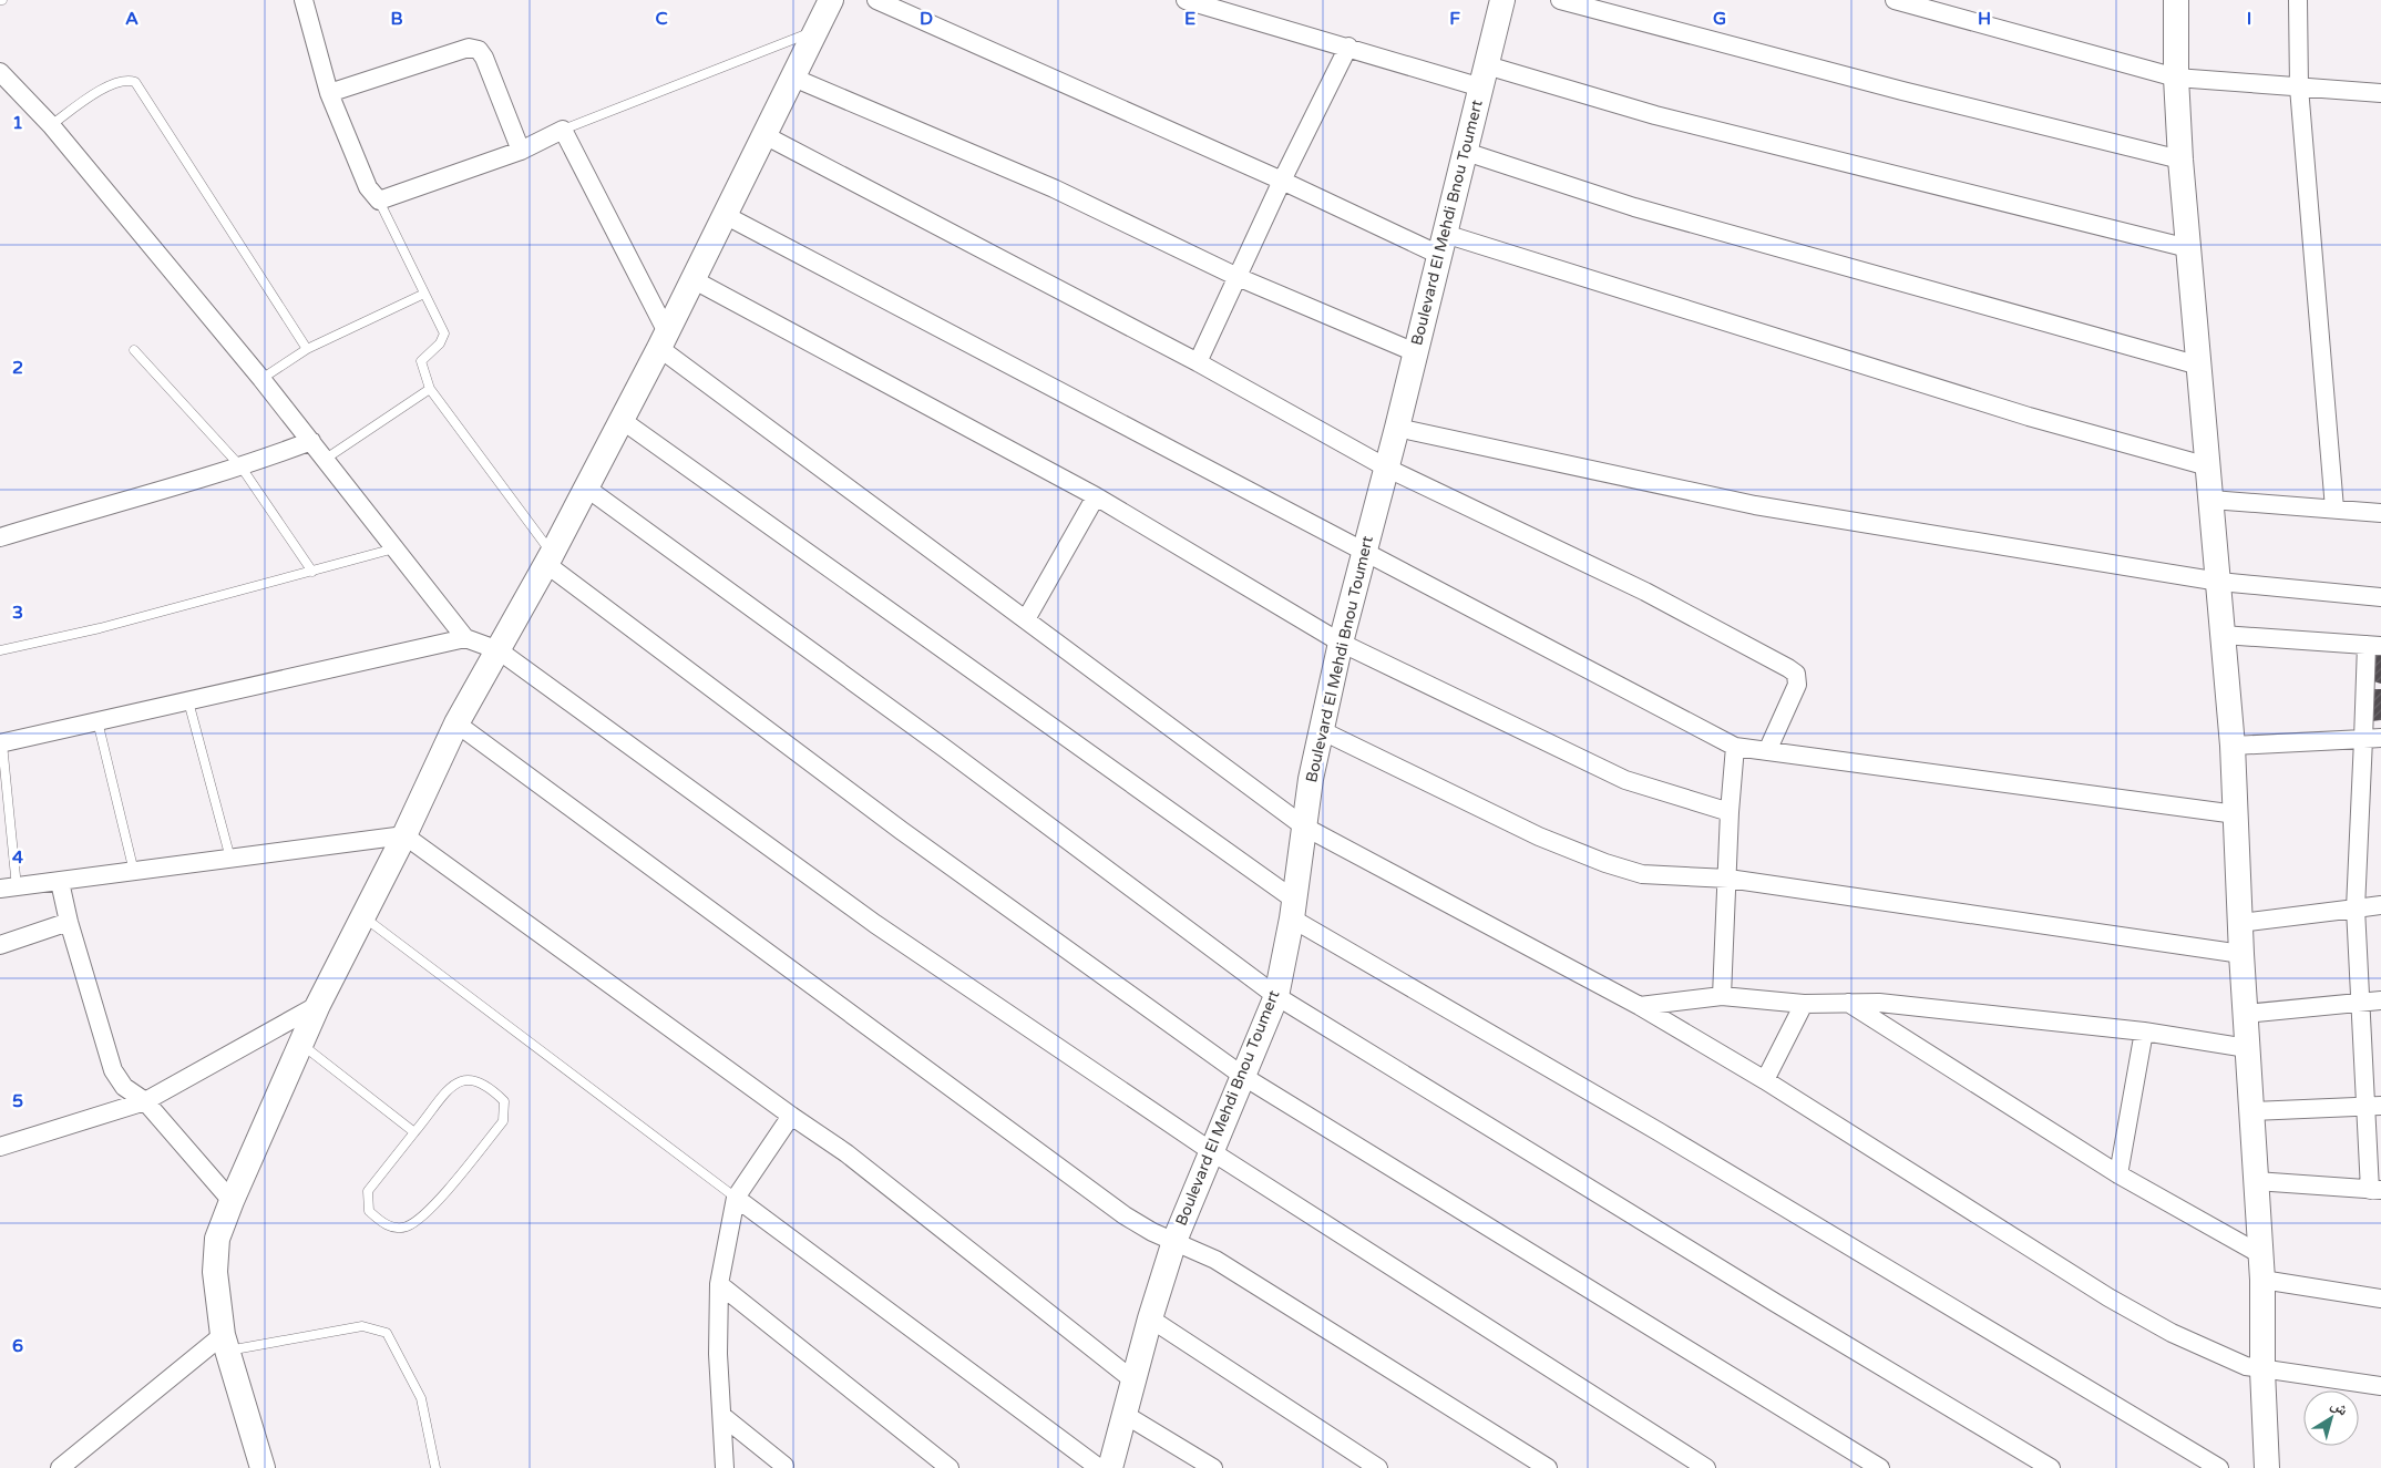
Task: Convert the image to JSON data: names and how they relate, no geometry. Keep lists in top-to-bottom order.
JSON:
{
  "streets": {
    "street": ["Boulevard El Mehdi Bnou Toumert"]
  },
  "north": "top right",
  "grid": {
    "columns": [
      "A",
      "B",
      "C",
      "D",
      "E",
      "F",
      "G",
      "H",
      "I"
    ],
    "rows": [
      "1",
      "2",
      "3",
      "4",
      "5",
      "6"
    ]
  }
}
